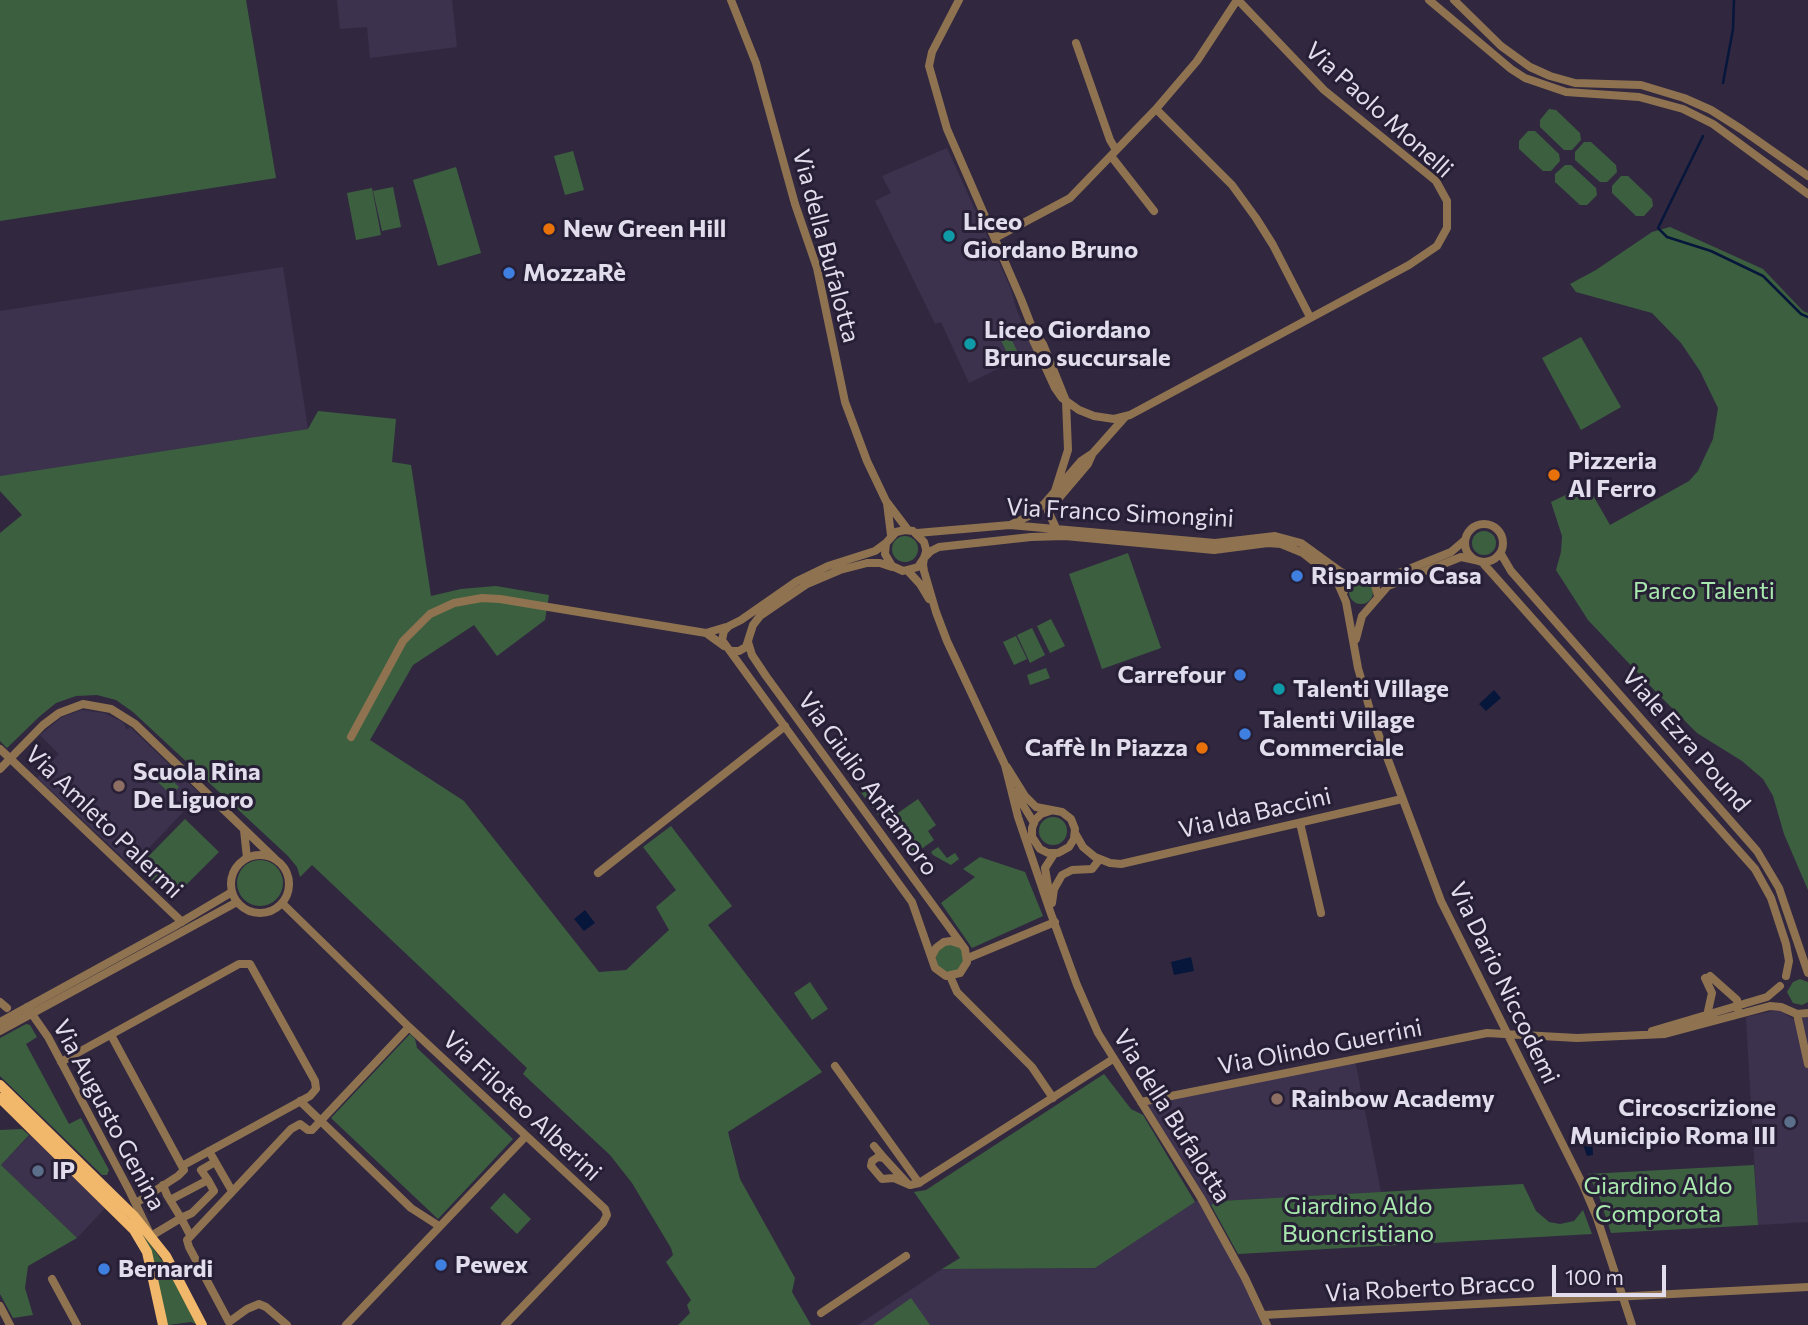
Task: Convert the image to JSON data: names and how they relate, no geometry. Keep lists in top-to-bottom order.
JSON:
{
  "streets": {
    "street": [
      "Via Paolo Monelli",
      "Via della Bufalotta",
      "Via Franco Simongini",
      "Viale Ezra Pound",
      "Via Giulio Antamoro",
      "Via Ida Baccini",
      "Via Amleto Palermi",
      "Via Dario Niccodemi",
      "Via Olindo Guerrini",
      "Via Filoteo Alberini",
      "Via Augusto Genina",
      "Via Roberto Bracco"
    ]
  },
  "crossings": [
    ["Via della Bufalotta", "Via Franco Simongini"],
    ["Via della Bufalotta", "Via Olindo Guerrini"],
    ["Via della Bufalotta", "Via Roberto Bracco"],
    ["Via Franco Simongini", "Via Dario Niccodemi"],
    ["Via Ida Baccini", "Via Dario Niccodemi"],
    ["Via Dario Niccodemi", "Via Olindo Guerrini"],
    ["Via Dario Niccodemi", "Via Roberto Bracco"]
  ],
  "parks": ["Parco Talenti", "Giardino Aldo Comporota", "Giardino Aldo Buoncristiano"],
  "places": [
    "New Green Hill",
    "Liceo Giordano Bruno",
    "MozzaRè",
    "Liceo Giordano Bruno succursale",
    "Pizzeria Al Ferro",
    "Risparmio Casa",
    "Carrefour",
    "Talenti Village",
    "Talenti Village Commerciale",
    "Caffè In Piazza",
    "Scuola Rina De Liguoro",
    "Rainbow Academy",
    "Circoscrizione Municipio Roma III",
    "IP",
    "Pewex",
    "Bernardi"
  ],
  "scale_bar": "100 m"
}
